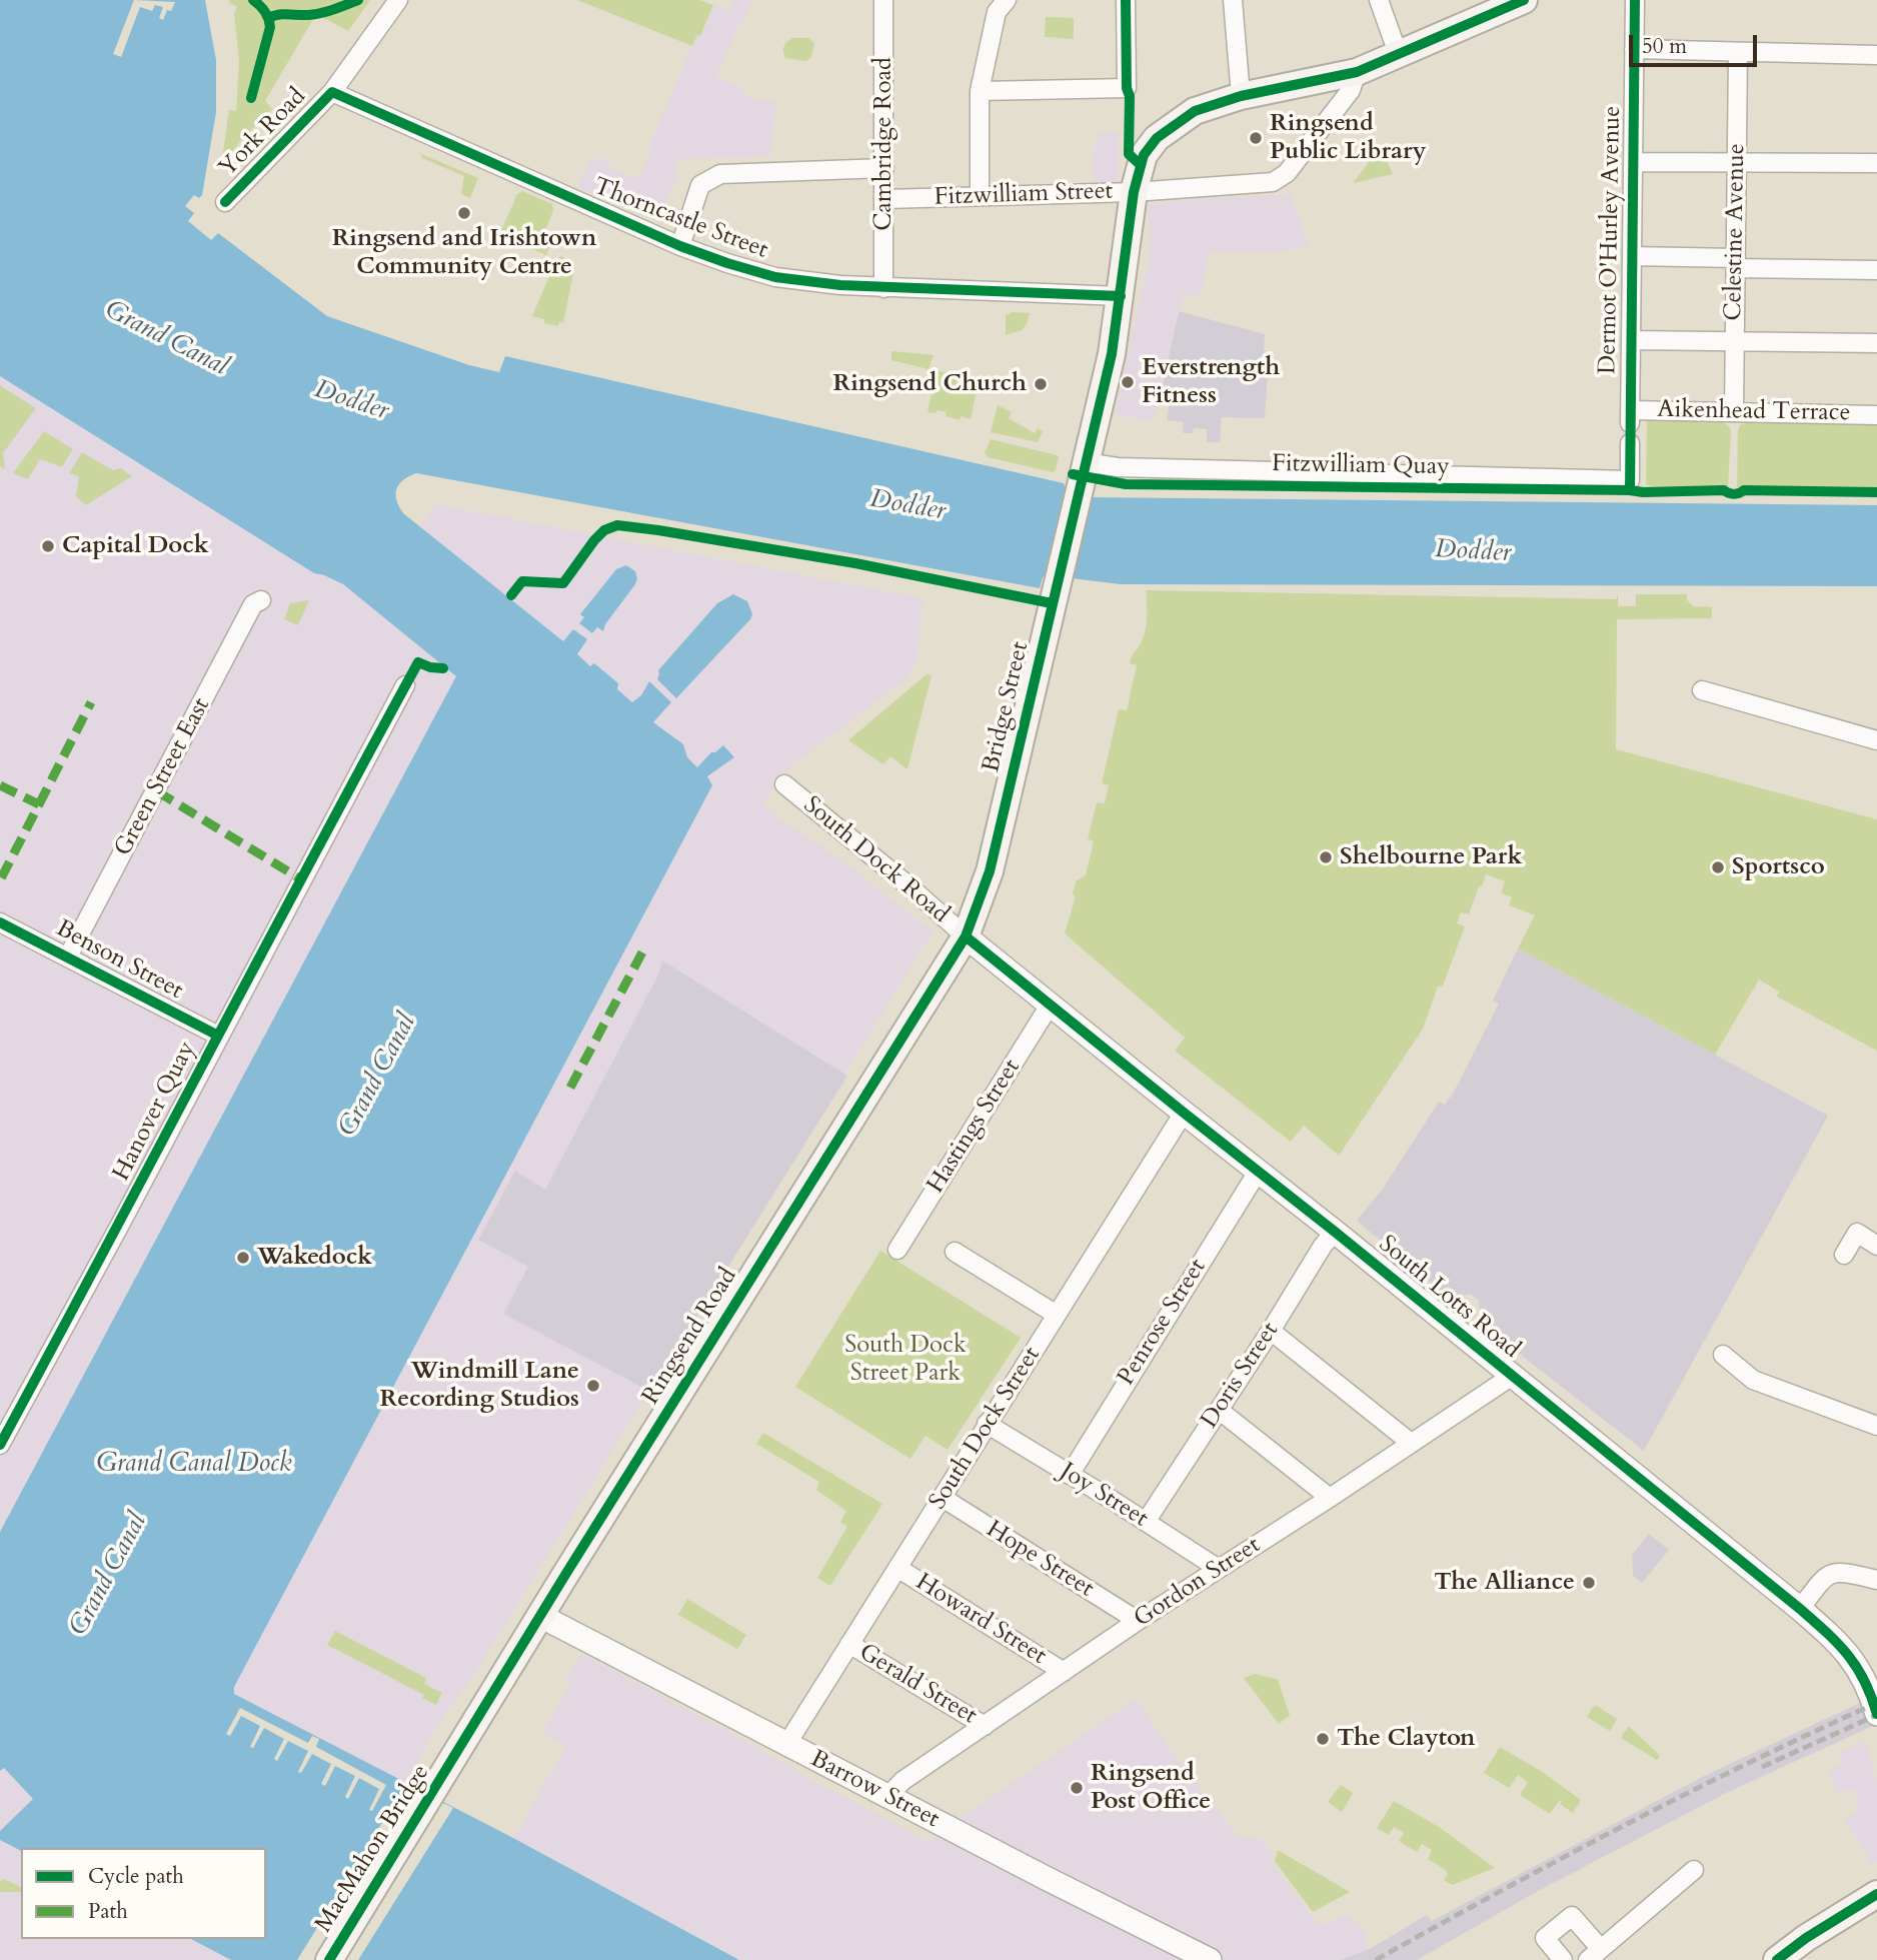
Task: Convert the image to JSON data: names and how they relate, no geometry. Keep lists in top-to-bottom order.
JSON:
{
  "streets": {
    "main road": ["Bridge Street", "Ringsend Road", "MacMahon Bridge"],
    "street": [
      "York Road",
      "Cambridge Road",
      "Fitzwilliam Street",
      "Thorncastle Street",
      "Celestine Avenue",
      "Dermot O'Hurley Avenue",
      "Aikenhead Terrace",
      "Fitzwilliam Quay",
      "Green Street East",
      "South Dock Road",
      "Benson Street",
      "Hanover Quay",
      "Hastings Street",
      "South Lotts Road",
      "Penrose Street",
      "Doris Street",
      "South Dock Street",
      "Joy Street",
      "Hope Street",
      "Gordon Street",
      "Howard Street",
      "Gerald Street",
      "Barrow Street"
    ]
  },
  "crossings": [
    ["York Road", "Thorncastle Street"],
    ["Cambridge Road", "Fitzwilliam Street"],
    ["Cambridge Road", "Thorncastle Street"],
    ["Fitzwilliam Street", "Bridge Street"],
    ["Thorncastle Street", "Bridge Street"],
    ["Celestine Avenue", "Aikenhead Terrace"],
    ["Dermot O'Hurley Avenue", "Aikenhead Terrace"],
    ["Fitzwilliam Quay", "Bridge Street"],
    ["Bridge Street", "South Dock Road"],
    ["Bridge Street", "South Lotts Road"],
    ["Bridge Street", "Ringsend Road"],
    ["Green Street East", "Benson Street"],
    ["South Dock Road", "South Lotts Road"],
    ["South Dock Road", "Ringsend Road"],
    ["Benson Street", "Hanover Quay"],
    ["Hastings Street", "South Lotts Road"],
    ["South Lotts Road", "Penrose Street"],
    ["South Lotts Road", "Ringsend Road"],
    ["South Lotts Road", "Doris Street"],
    ["South Lotts Road", "South Dock Street"],
    ["South Lotts Road", "Gordon Street"],
    ["Penrose Street", "Joy Street"],
    ["Ringsend Road", "Barrow Street"],
    ["Ringsend Road", "MacMahon Bridge"],
    ["Doris Street", "Joy Street"],
    ["South Dock Street", "Joy Street"],
    ["South Dock Street", "Hope Street"],
    ["South Dock Street", "Howard Street"],
    ["South Dock Street", "Gerald Street"],
    ["South Dock Street", "Barrow Street"],
    ["Joy Street", "Gordon Street"],
    ["Hope Street", "Gordon Street"],
    ["Gordon Street", "Howard Street"],
    ["Gordon Street", "Gerald Street"],
    ["Gordon Street", "Barrow Street"]
  ],
  "water": ["Grand Canal", "Dodder", "Grand Canal Dock"],
  "parks": ["South Dock Street Park"],
  "places": [
    "Ringsend Public Library",
    "Ringsend and Irishtown Community Centre",
    "Everstrength Fitness",
    "Ringsend Church",
    "Capital Dock",
    "Shelbourne Park",
    "Sportsco",
    "Wakedock",
    "Windmill Lane Recording Studios",
    "The Alliance",
    "The Clayton",
    "Ringsend Post Office"
  ],
  "legend": ["Cycle path", "Path"],
  "scale_bar": "50 m"
}
